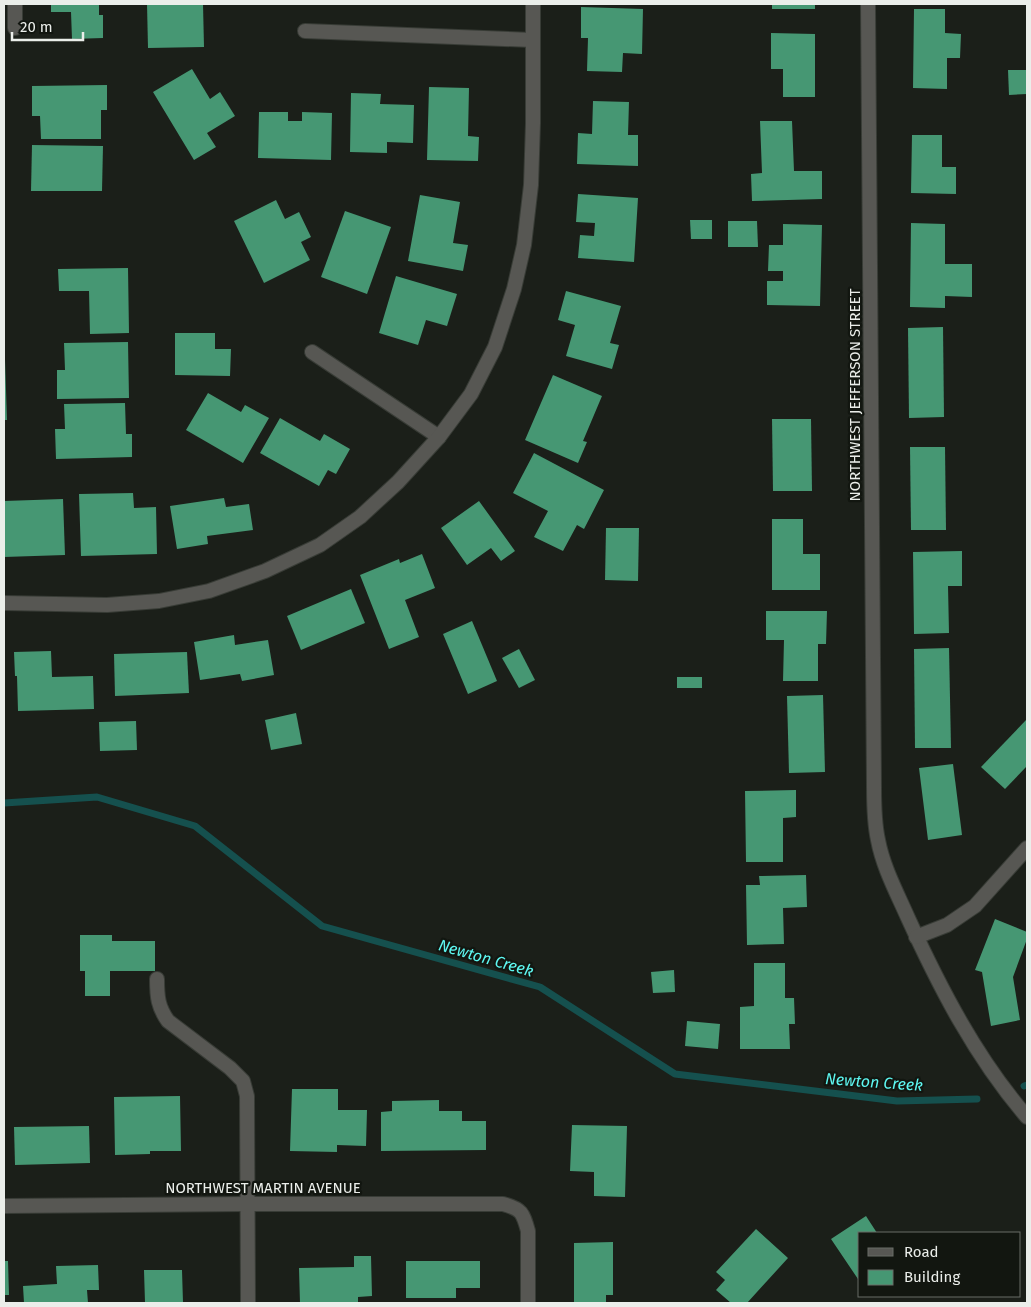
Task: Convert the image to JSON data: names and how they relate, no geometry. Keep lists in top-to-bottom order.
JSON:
{
  "streets": {
    "street": ["NORTHWEST JEFFERSON STREET", "NORTHWEST MARTIN AVENUE"]
  },
  "water": ["Newton Creek"],
  "legend": ["Road", "Building"],
  "scale_bar": "20 m"
}
